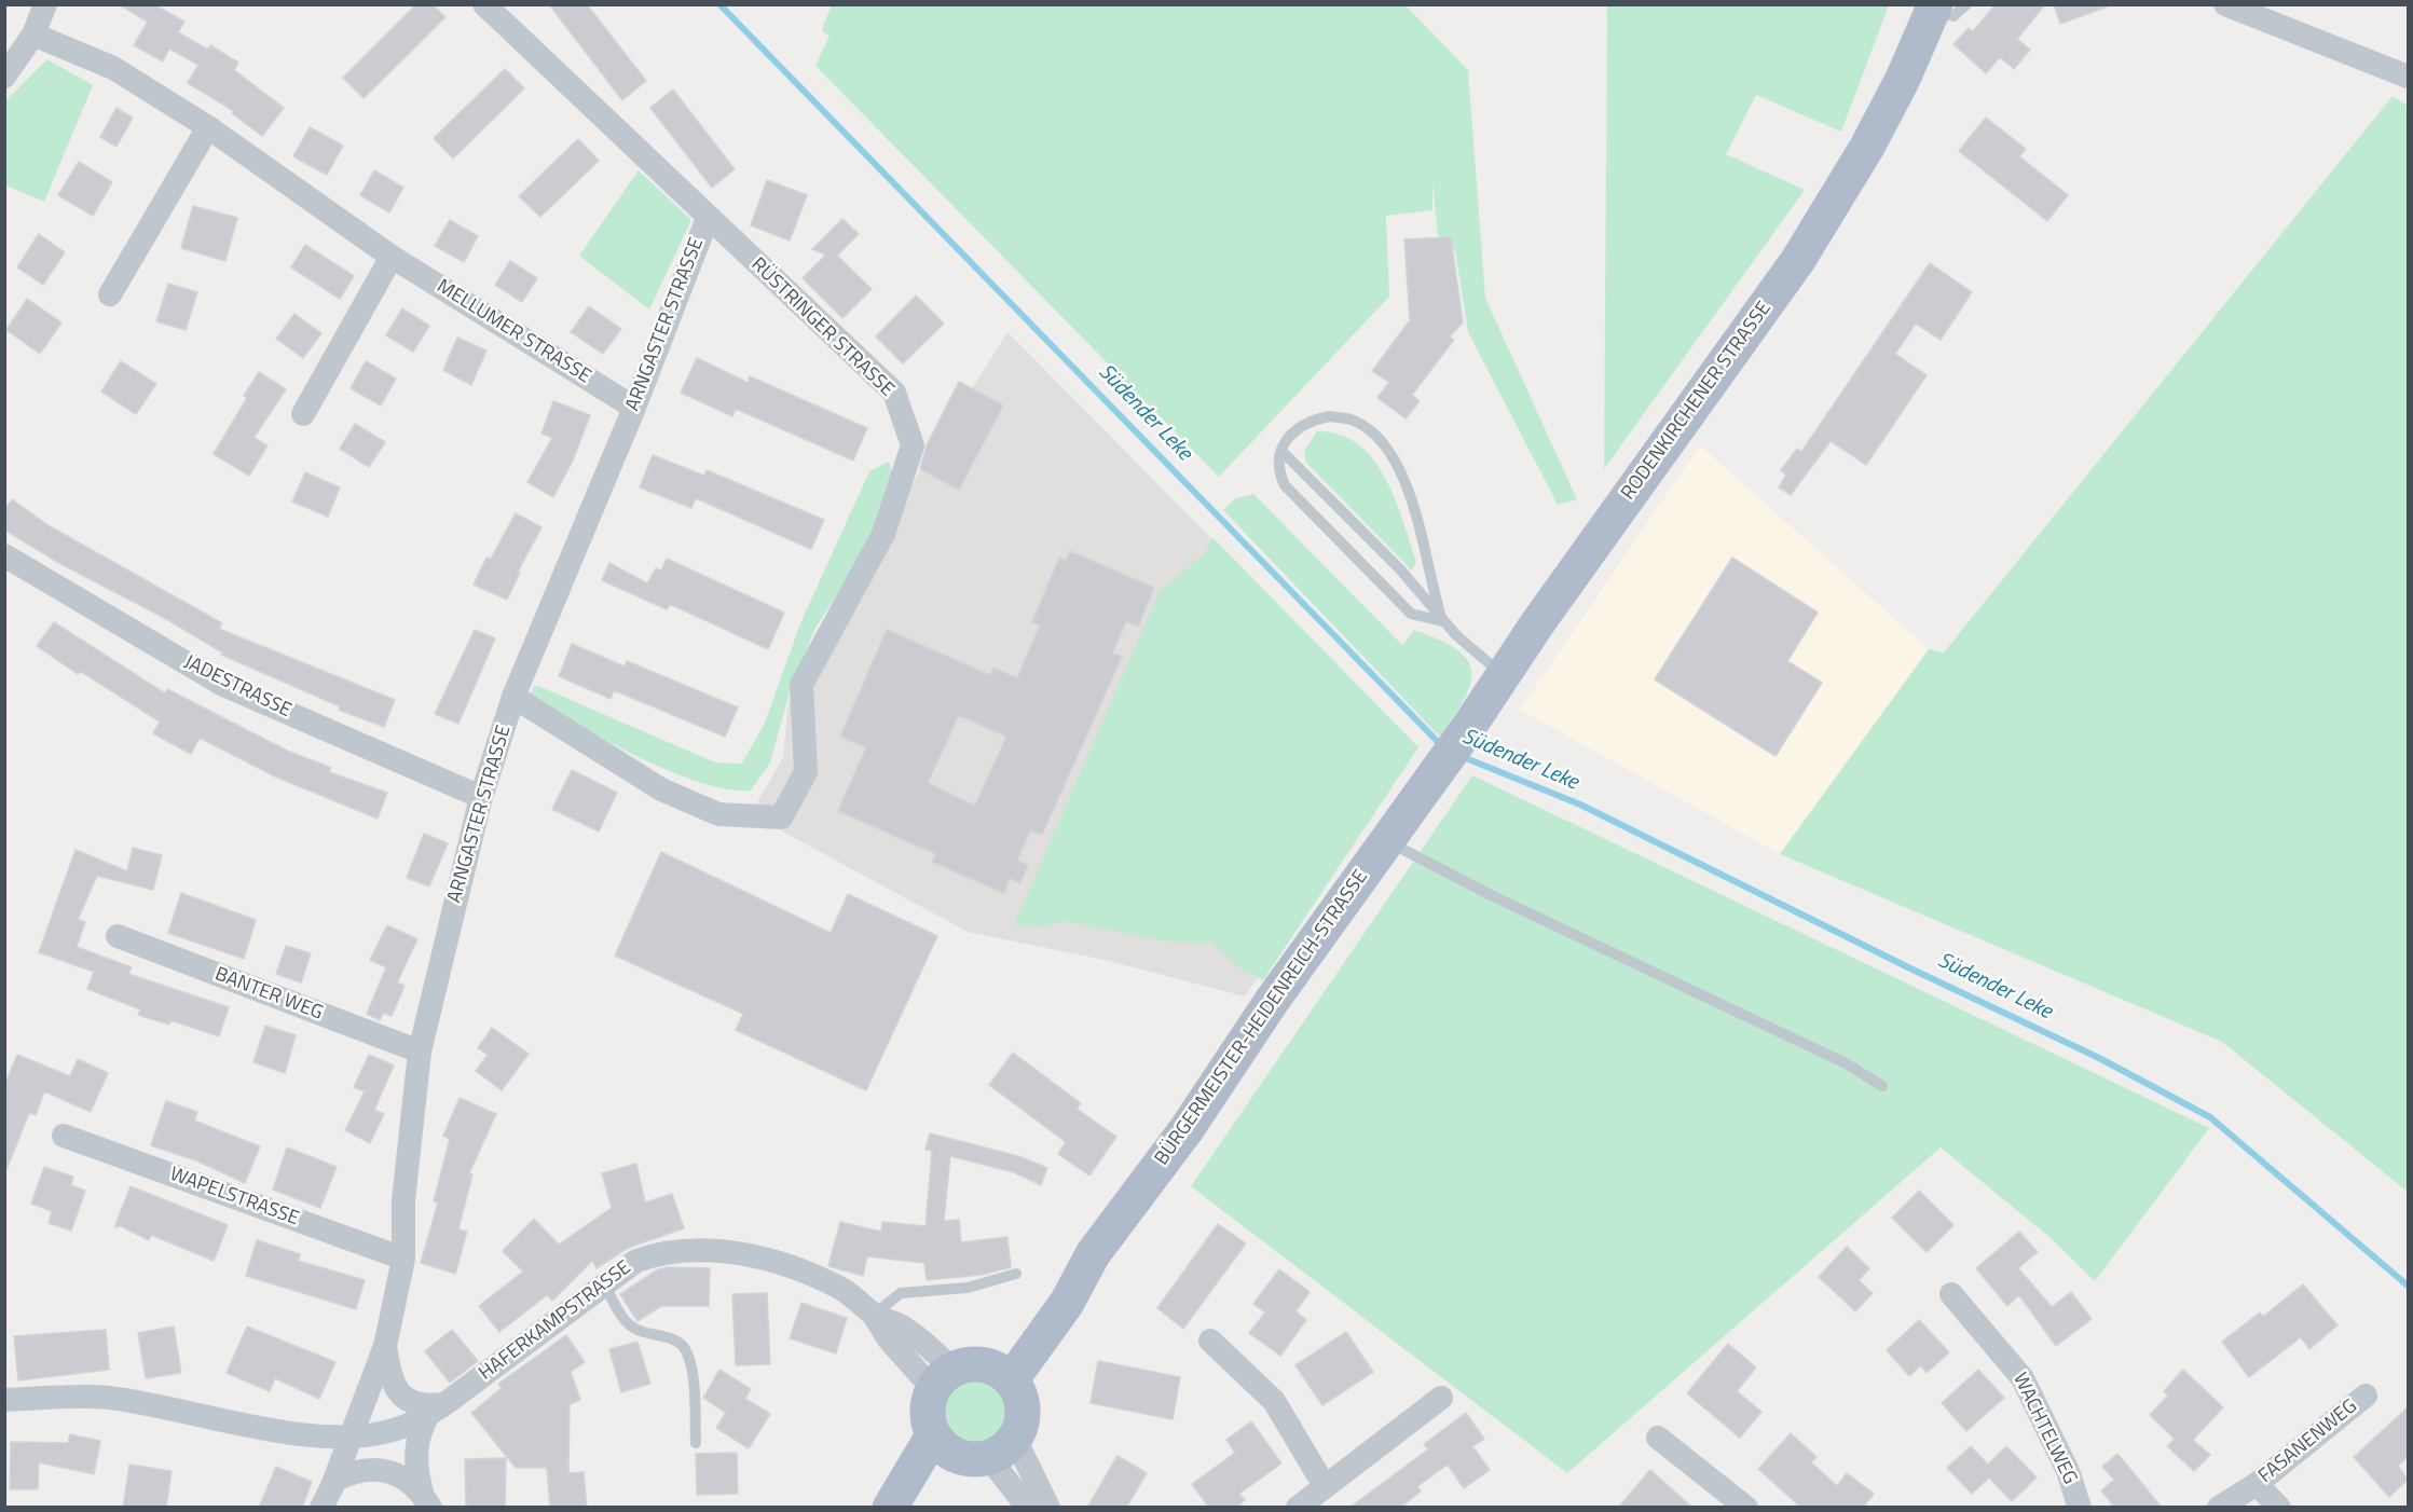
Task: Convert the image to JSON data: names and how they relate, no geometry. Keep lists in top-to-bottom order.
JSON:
{
  "streets": {
    "main road": ["RODENKIRCHENER STRASSE", "BÜRGERMEISTER-HEIDENREICH-STRASSE"],
    "street": [
      "ARNGASTER STRASSE",
      "RÜSTRINGER STRASSE",
      "MELLUMER STRASSE",
      "JADESTRASSE",
      "BANTER WEG",
      "WAPELSTRASSE",
      "HAFERKAMPSTRASSE",
      "WACHTELWEG",
      "FASANENWEG"
    ]
  },
  "crossings": [
    ["ARNGASTER STRASSE", "RÜSTRINGER STRASSE"],
    ["ARNGASTER STRASSE", "MELLUMER STRASSE"],
    ["ARNGASTER STRASSE", "JADESTRASSE"],
    ["ARNGASTER STRASSE", "BANTER WEG"],
    ["ARNGASTER STRASSE", "WAPELSTRASSE"],
    ["ARNGASTER STRASSE", "HAFERKAMPSTRASSE"],
    ["RODENKIRCHENER STRASSE", "BÜRGERMEISTER-HEIDENREICH-STRASSE"],
    ["BÜRGERMEISTER-HEIDENREICH-STRASSE", "HAFERKAMPSTRASSE"]
  ],
  "water": ["Südender Leke"]
}
